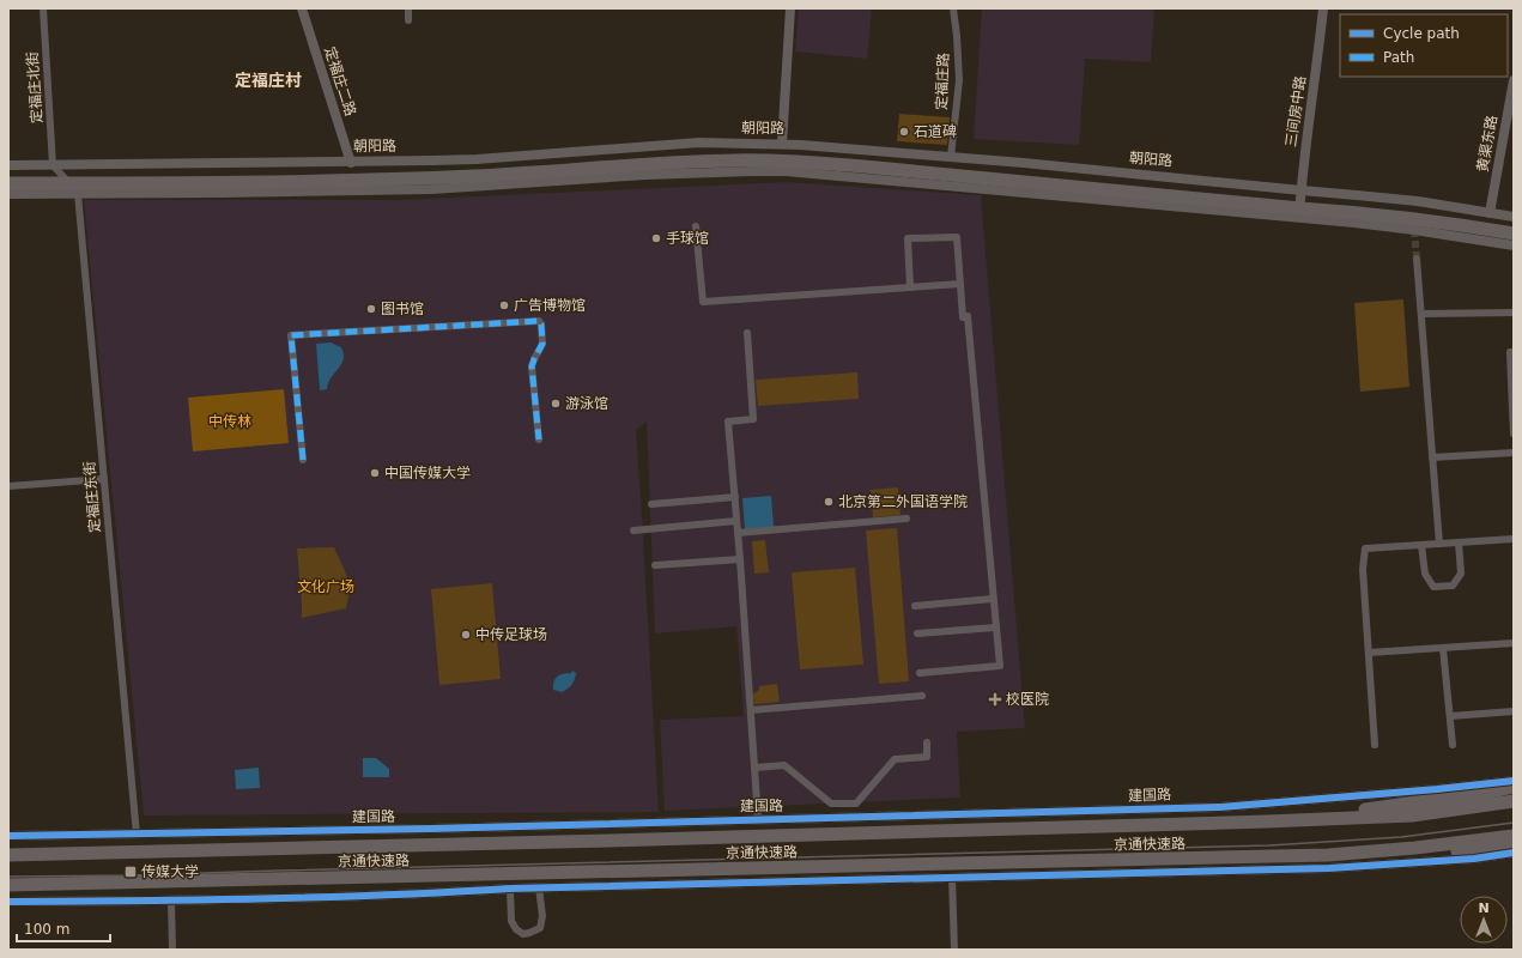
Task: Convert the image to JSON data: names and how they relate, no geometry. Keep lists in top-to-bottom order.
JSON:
{
  "streets": {
    "highway": ["朝阳路", "京通快速路"],
    "street": [
      "定福庄二路",
      "定福庄路",
      "定福庄北街",
      "三间房中路",
      "黄渠东路",
      "定福庄东街",
      "建国路"
    ]
  },
  "crossings": [
    ["定福庄二路", "朝阳路"],
    ["定福庄路", "朝阳路"],
    ["定福庄北街", "朝阳路"],
    ["三间房中路", "朝阳路"],
    ["朝阳路", "黄渠东路"],
    ["朝阳路", "定福庄东街"],
    ["定福庄东街", "建国路"]
  ],
  "districts": ["定福庄村"],
  "parks": ["中传林", "文化广场"],
  "places": {
    "other": [
      "石道碑",
      "手球馆",
      "广告博物馆",
      "图书馆",
      "游泳馆",
      "中国传媒大学",
      "北京第二外国语学院",
      "中传足球场"
    ],
    "health": ["校医院"],
    "transit": ["传媒大学"]
  },
  "legend": ["Cycle path", "Path"],
  "scale_bar": "100 m",
  "north": "top"
}
